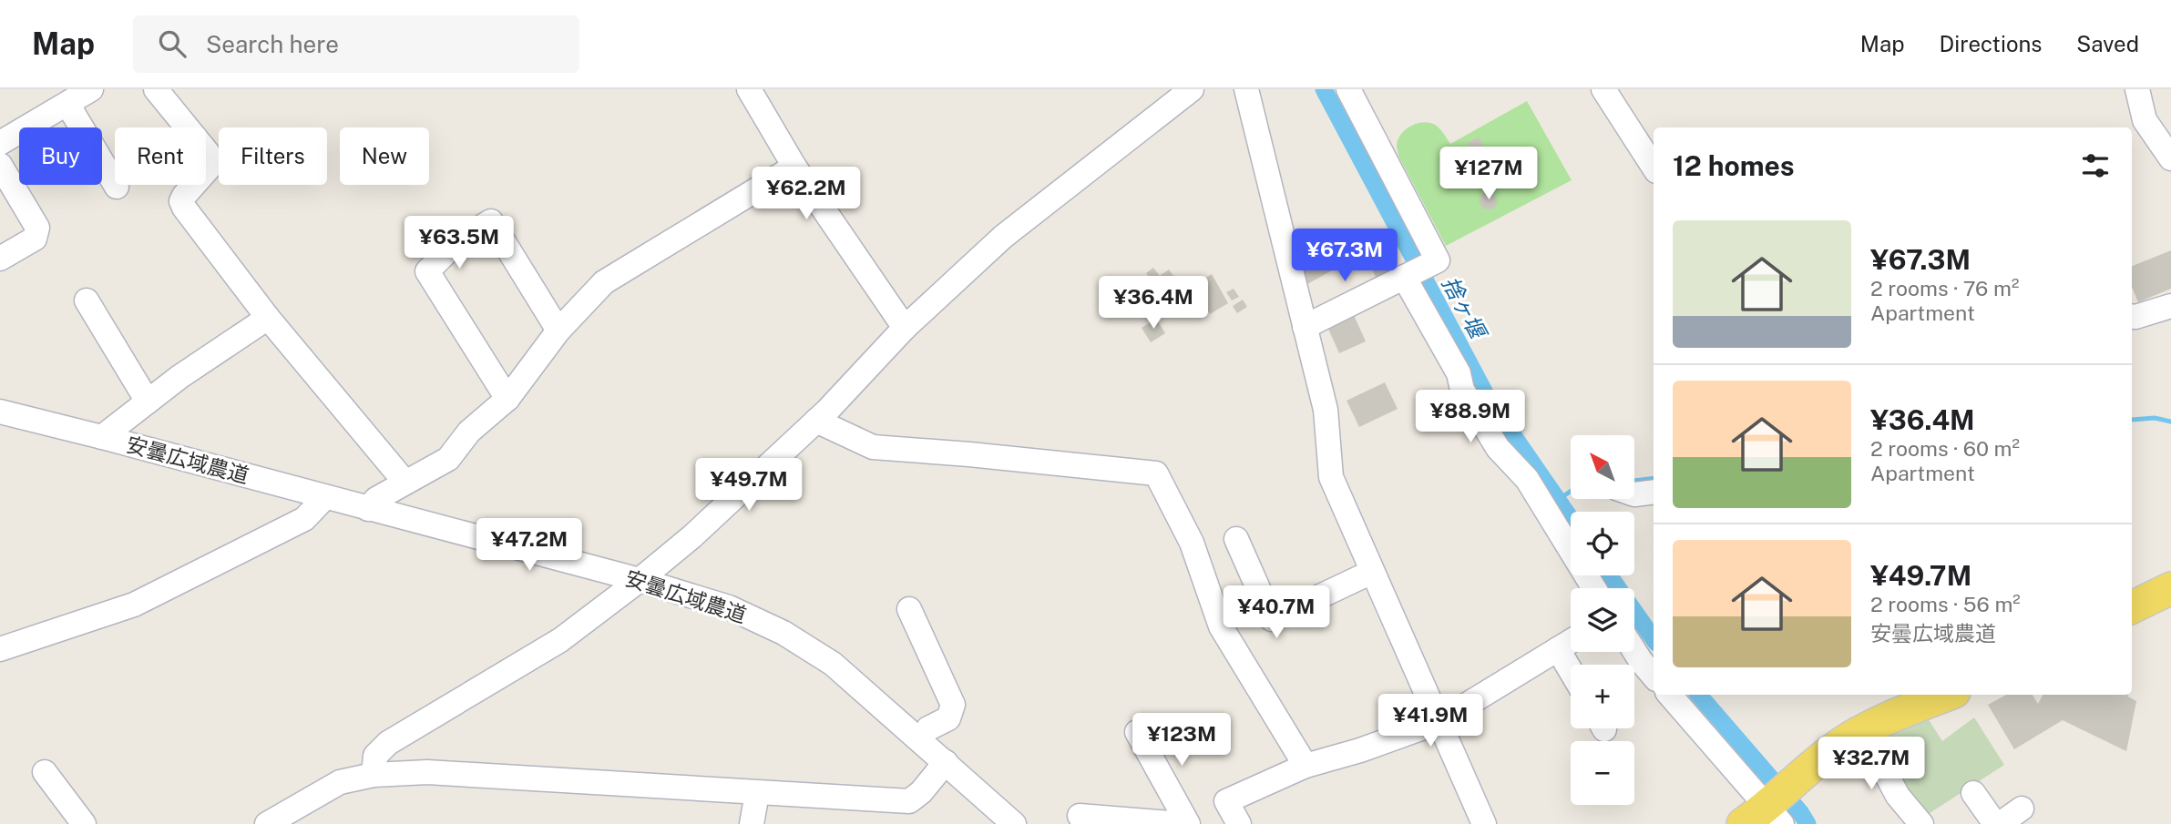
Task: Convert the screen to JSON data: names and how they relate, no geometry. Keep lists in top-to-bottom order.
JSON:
{
  "streets": {
    "street": ["安曇広域農道"]
  },
  "water": ["捨ヶ堰"],
  "north": "top left",
  "page": {
    "header": "Map",
    "search": "Search here",
    "nav": ["Map", "Directions", "Saved"],
    "chip": [
      "Buy",
      "Rent",
      "Filters",
      "New"
    ],
    "heading": "12 homes",
    "price": [
      "¥127M",
      "¥62.2M",
      "¥63.5M",
      "¥67.3M",
      "¥36.4M",
      "¥88.9M",
      "¥49.7M",
      "¥47.2M",
      "¥40.7M",
      "¥41.9M",
      "¥123M",
      "¥32.7M"
    ],
    "list": [
      {
        "name": "¥67.3M",
        "note": "2 rooms · 76 m² · Apartment"
      },
      {
        "name": "¥36.4M",
        "note": "2 rooms · 60 m² · Apartment"
      },
      {
        "name": "¥49.7M",
        "note": "2 rooms · 56 m² · 安曇広域農道"
      }
    ],
    "map_buttons": ["+", "−"]
  }
}
